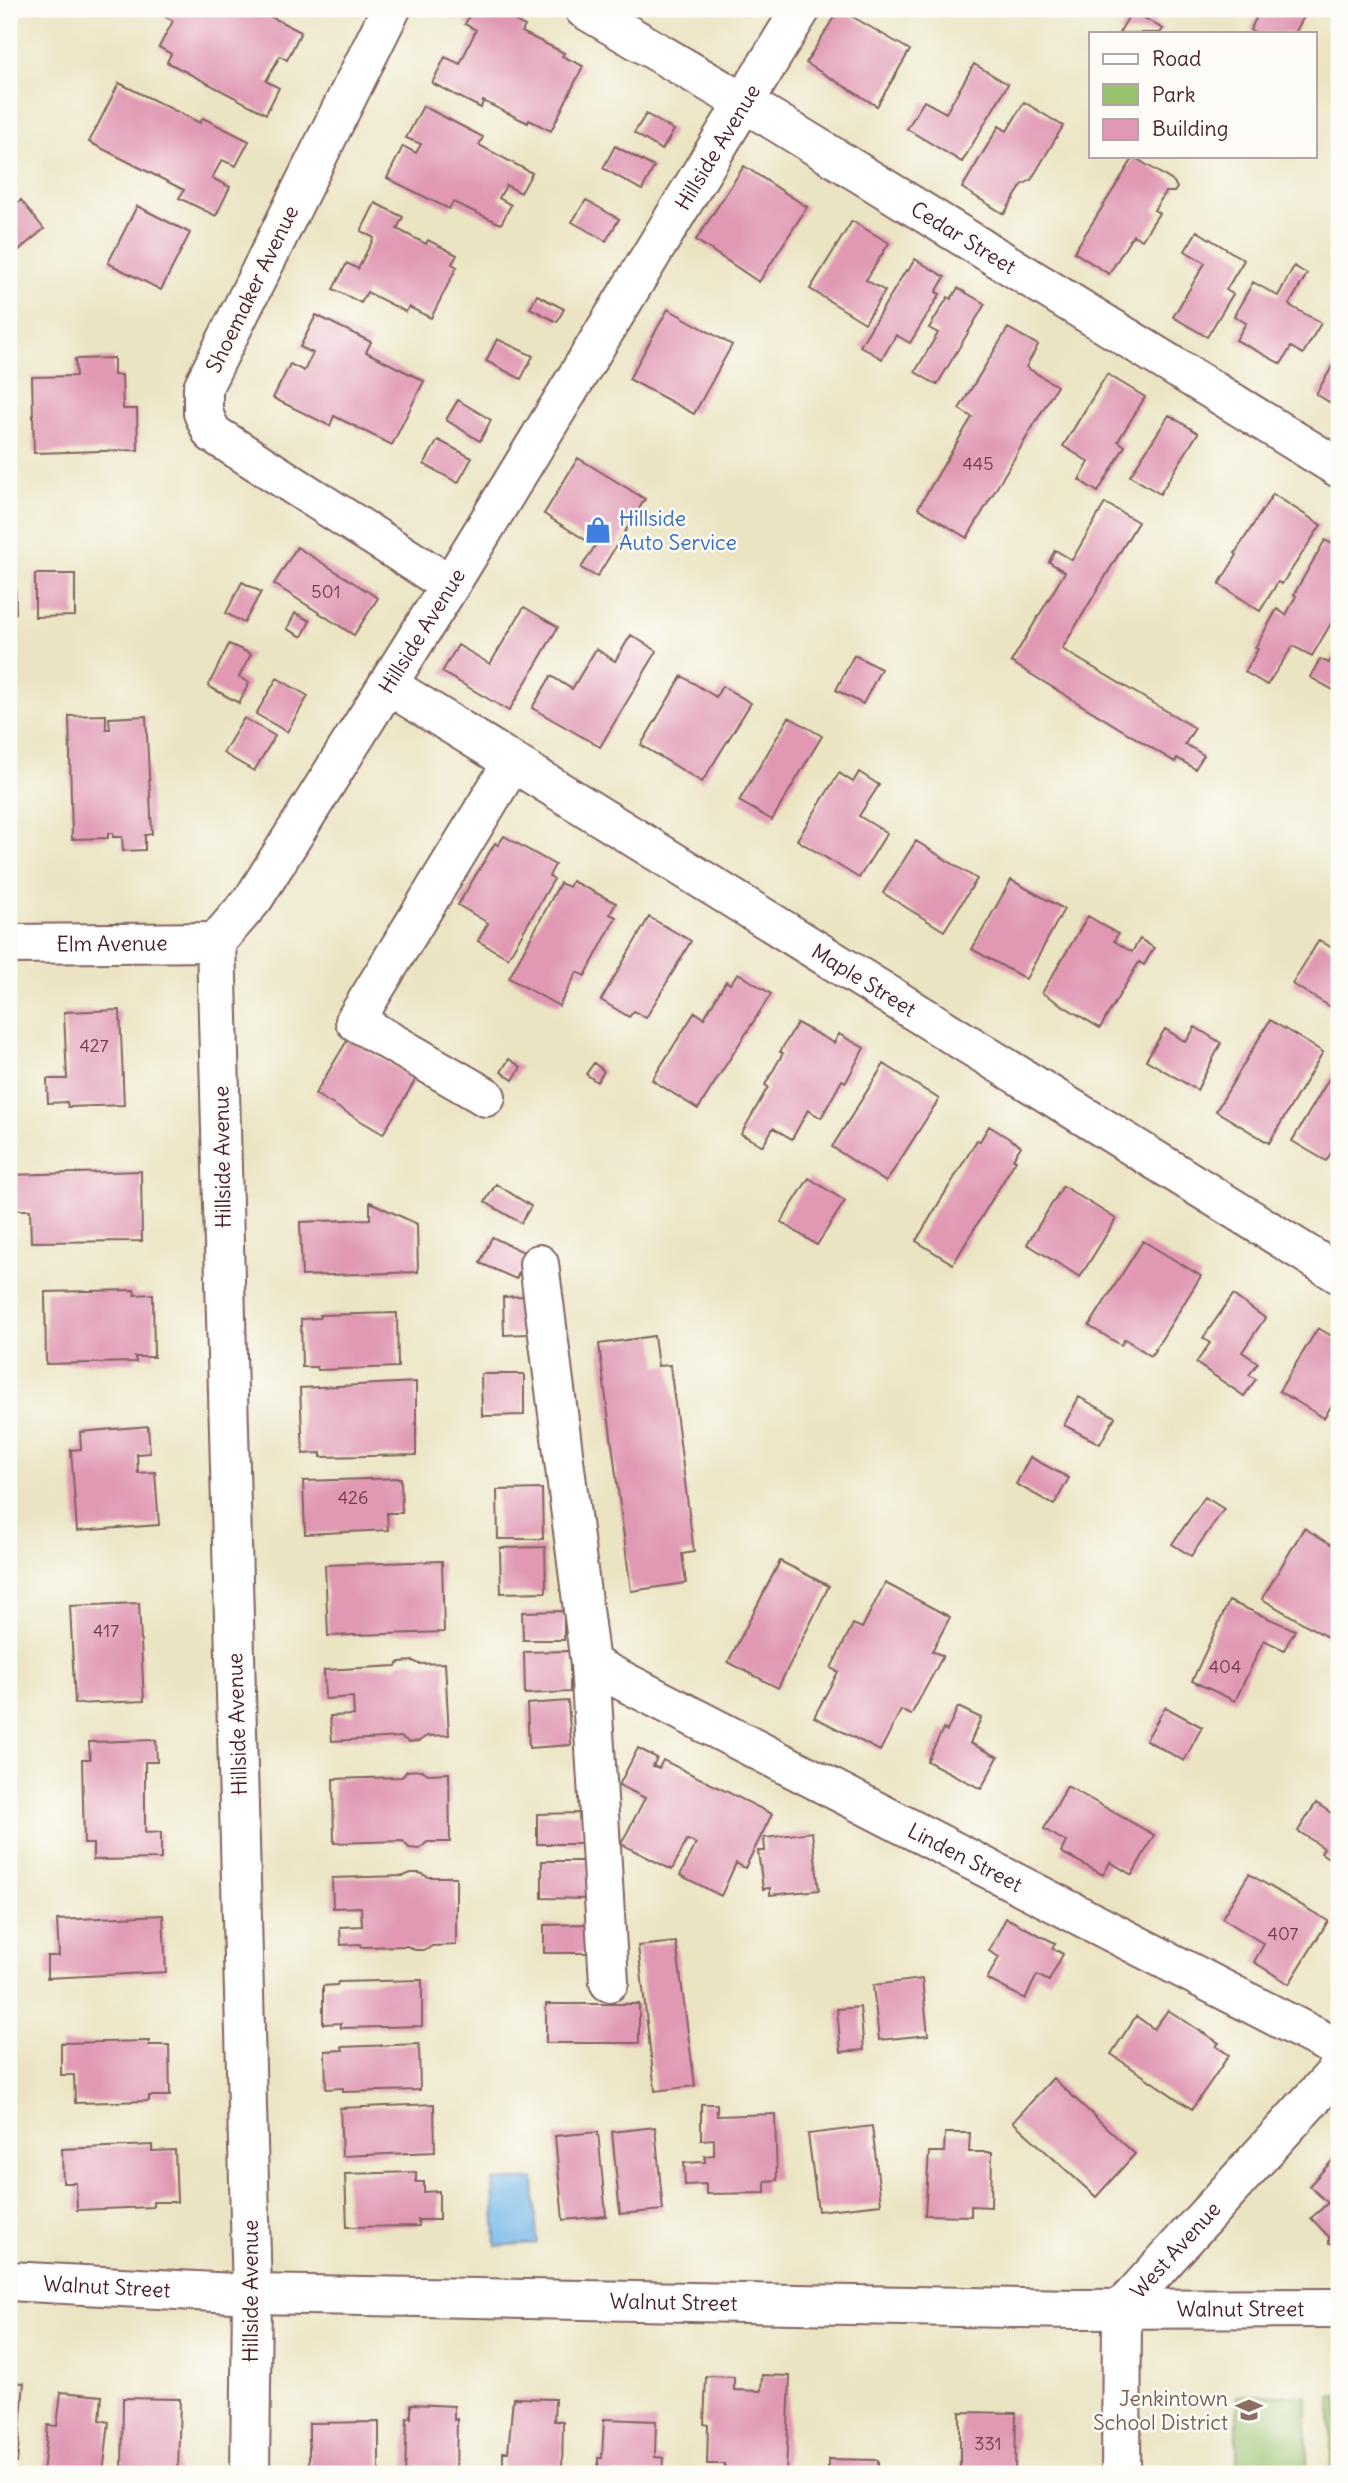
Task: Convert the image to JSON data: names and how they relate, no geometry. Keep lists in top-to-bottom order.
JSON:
{
  "streets": {
    "street": [
      "Hillside Avenue",
      "Cedar Street",
      "Shoemaker Avenue",
      "Elm Avenue",
      "Maple Street",
      "Linden Street",
      "West Avenue",
      "Walnut Street"
    ]
  },
  "crossings": [
    ["Hillside Avenue", "Cedar Street"],
    ["Hillside Avenue", "Shoemaker Avenue"],
    ["Hillside Avenue", "Elm Avenue"],
    ["Hillside Avenue", "Maple Street"],
    ["Hillside Avenue", "Walnut Street"],
    ["West Avenue", "Walnut Street"]
  ],
  "places": {
    "shop": ["Hillside Auto Service"],
    "school or university": ["Jenkintown School District"]
  },
  "house_numbers": [
    "445",
    "501",
    "427",
    "426",
    "417",
    "404",
    "407",
    "331"
  ],
  "legend": ["Road", "Park", "Building"]
}
